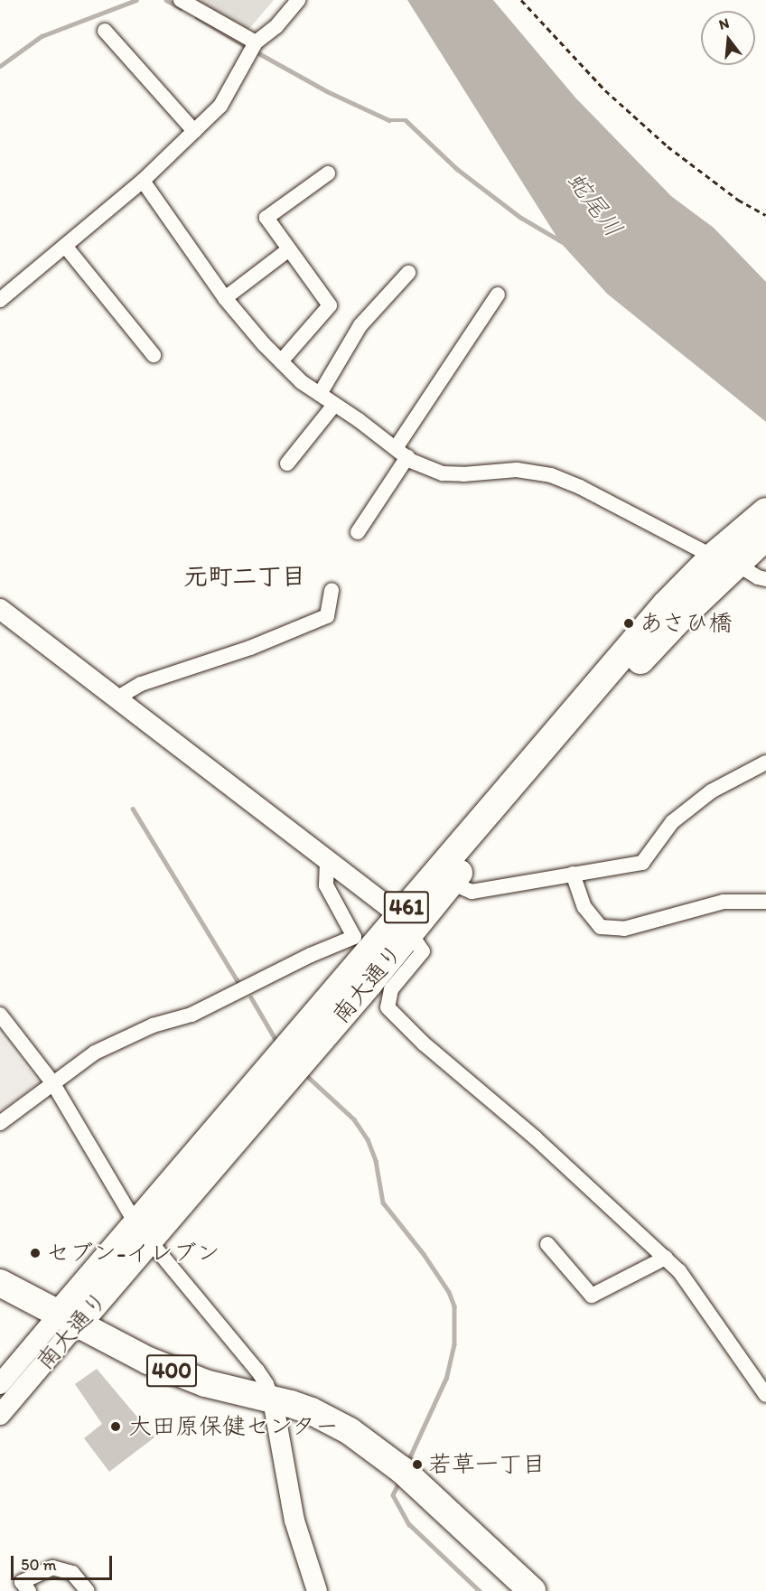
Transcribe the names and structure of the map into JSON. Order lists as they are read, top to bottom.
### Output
{
  "streets": {
    "highway": ["461", "南大通り", "400"]
  },
  "crossings": [
    ["南大通り", "400"]
  ],
  "districts": ["元町二丁目"],
  "water": ["蛇尾川"],
  "places": [
    "あさひ橋",
    "セブン-イレブン",
    "大田原保健センター",
    "若草一丁目"
  ],
  "scale_bar": "50 m",
  "north": "top"
}
